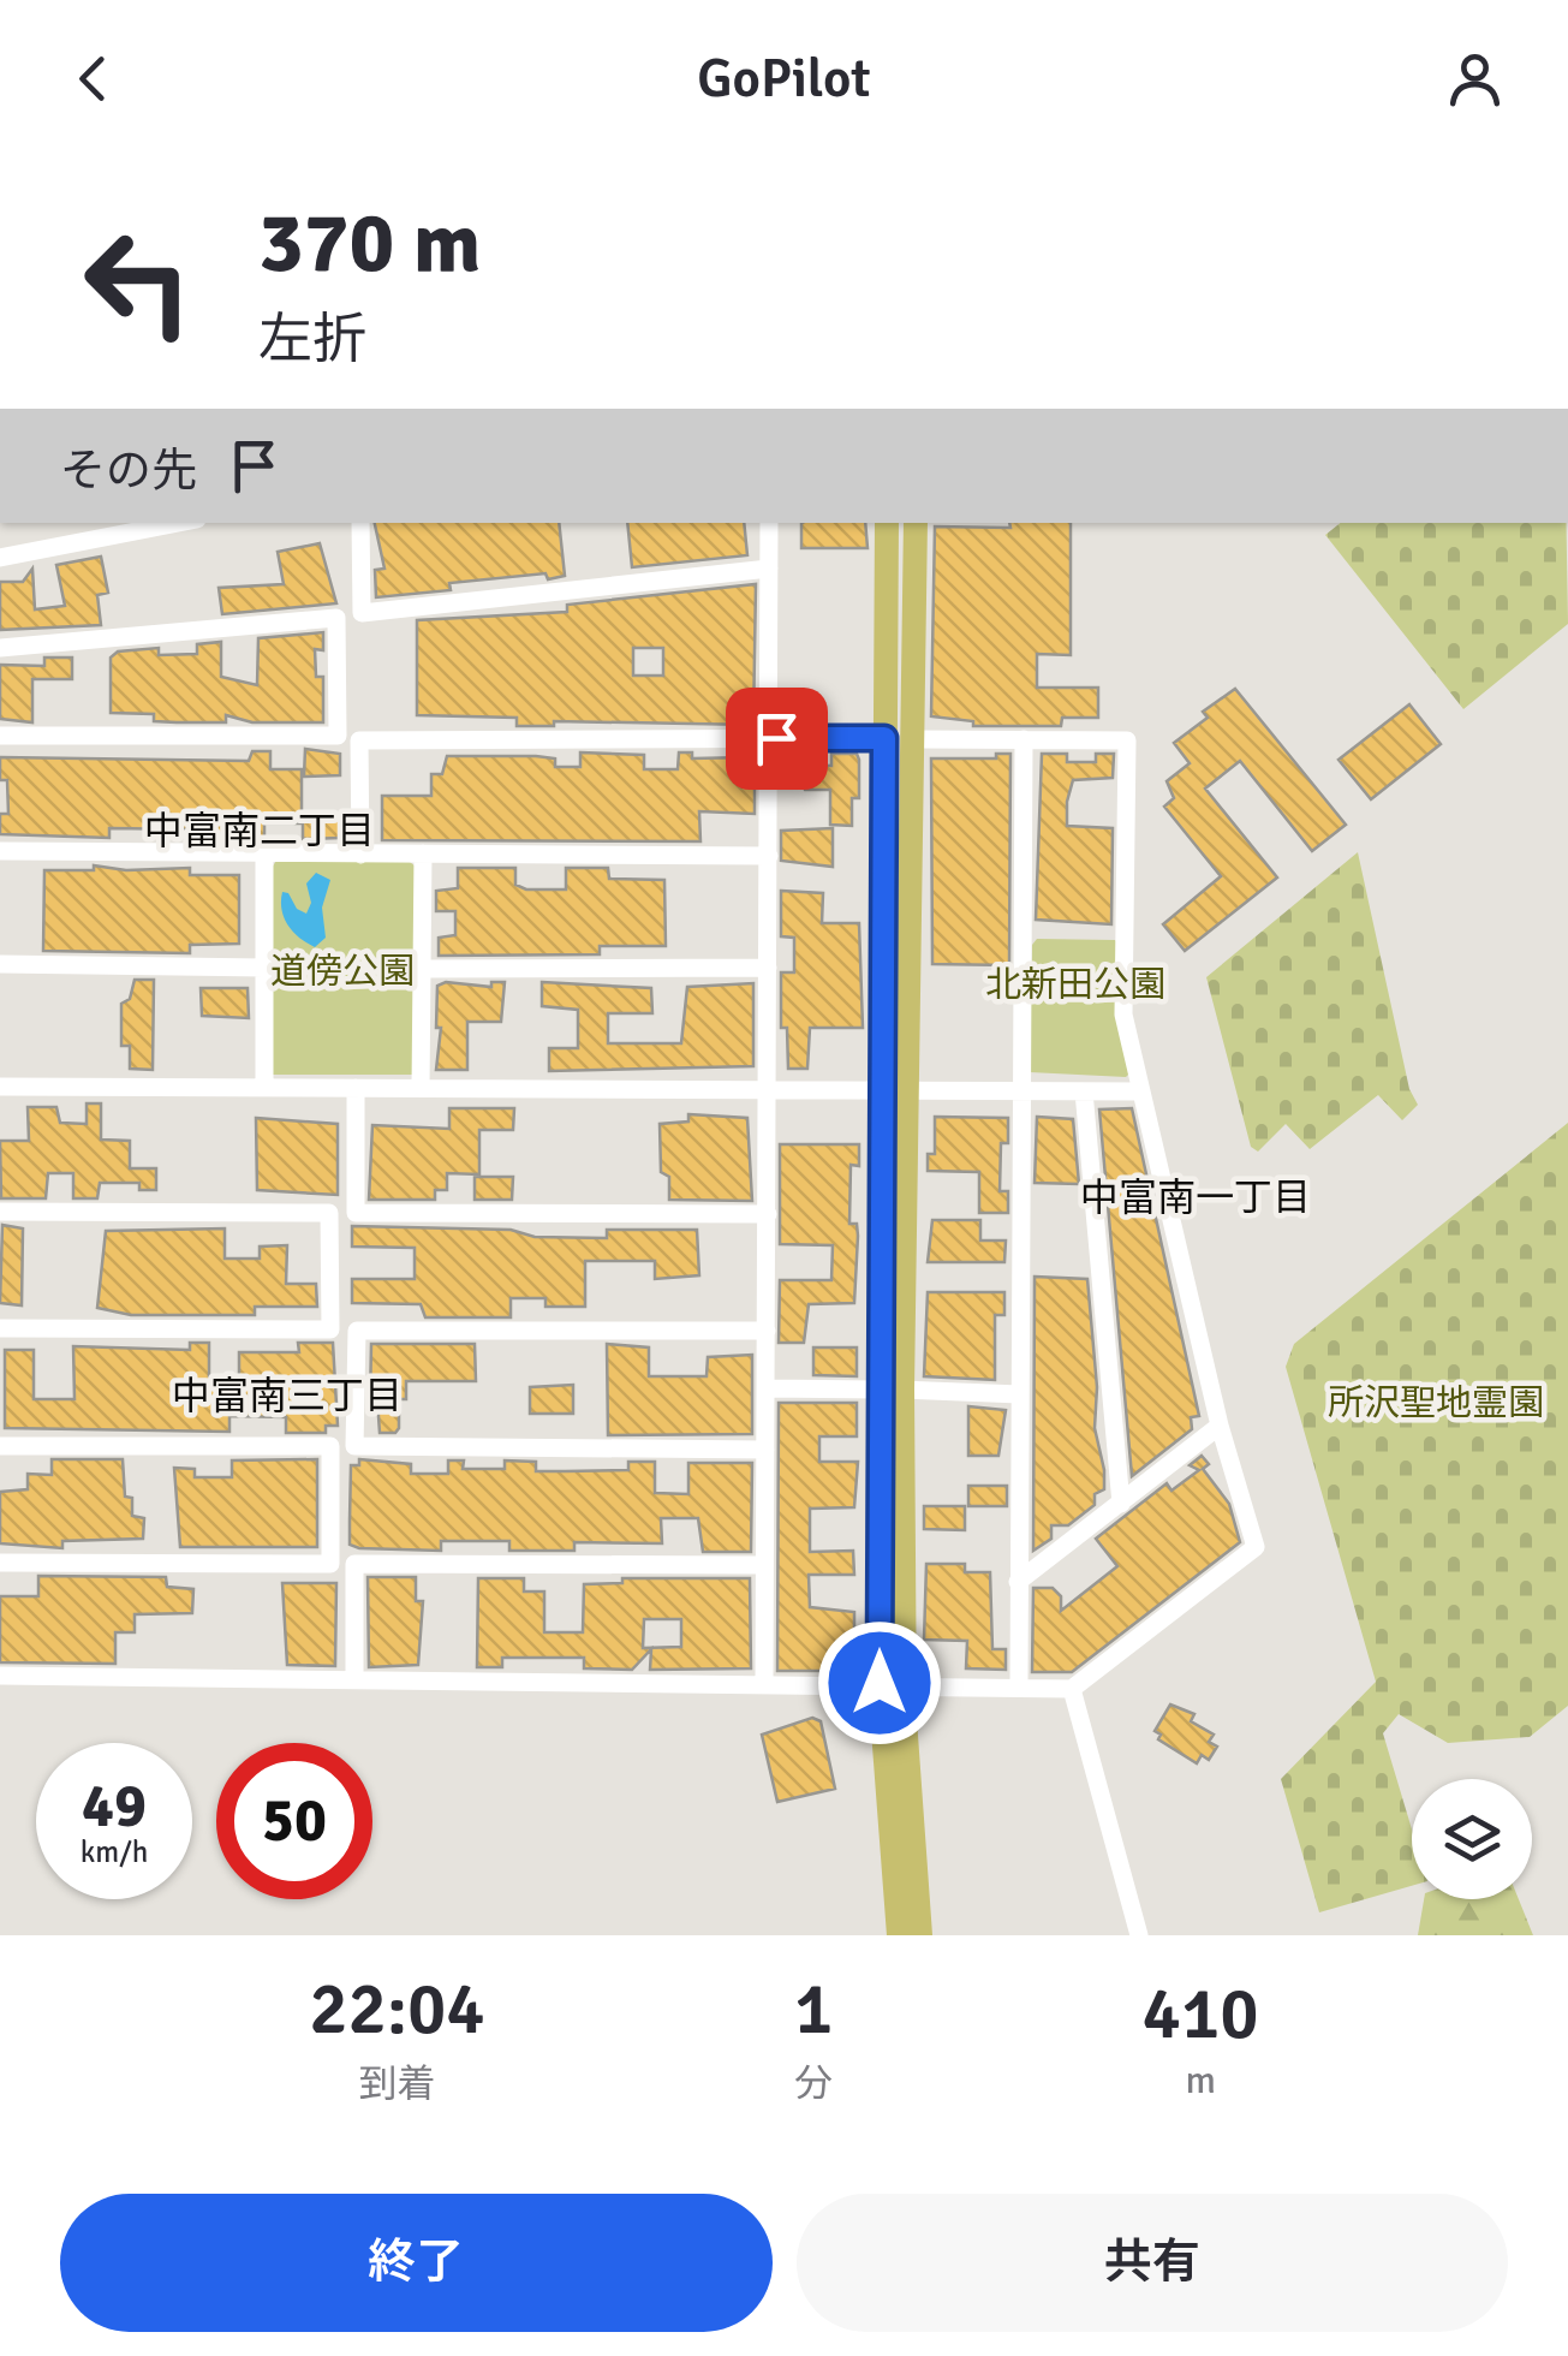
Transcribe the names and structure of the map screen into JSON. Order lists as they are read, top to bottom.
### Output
{
  "districts": ["中富南二丁目", "中富南一丁目", "中富南三丁目"],
  "parks": ["道傍公園", "北新田公園", "所沢聖地霊園"],
  "page": {
    "header": "GoPilot",
    "turn": ["370 m", "左折"],
    "then": "その先",
    "speed": "49 km/h",
    "limit": "50",
    "eta": [
      "22:04",
      "到着",
      "1",
      "分",
      "410",
      "m"
    ],
    "buttons": ["終了", "共有"]
  }
}
